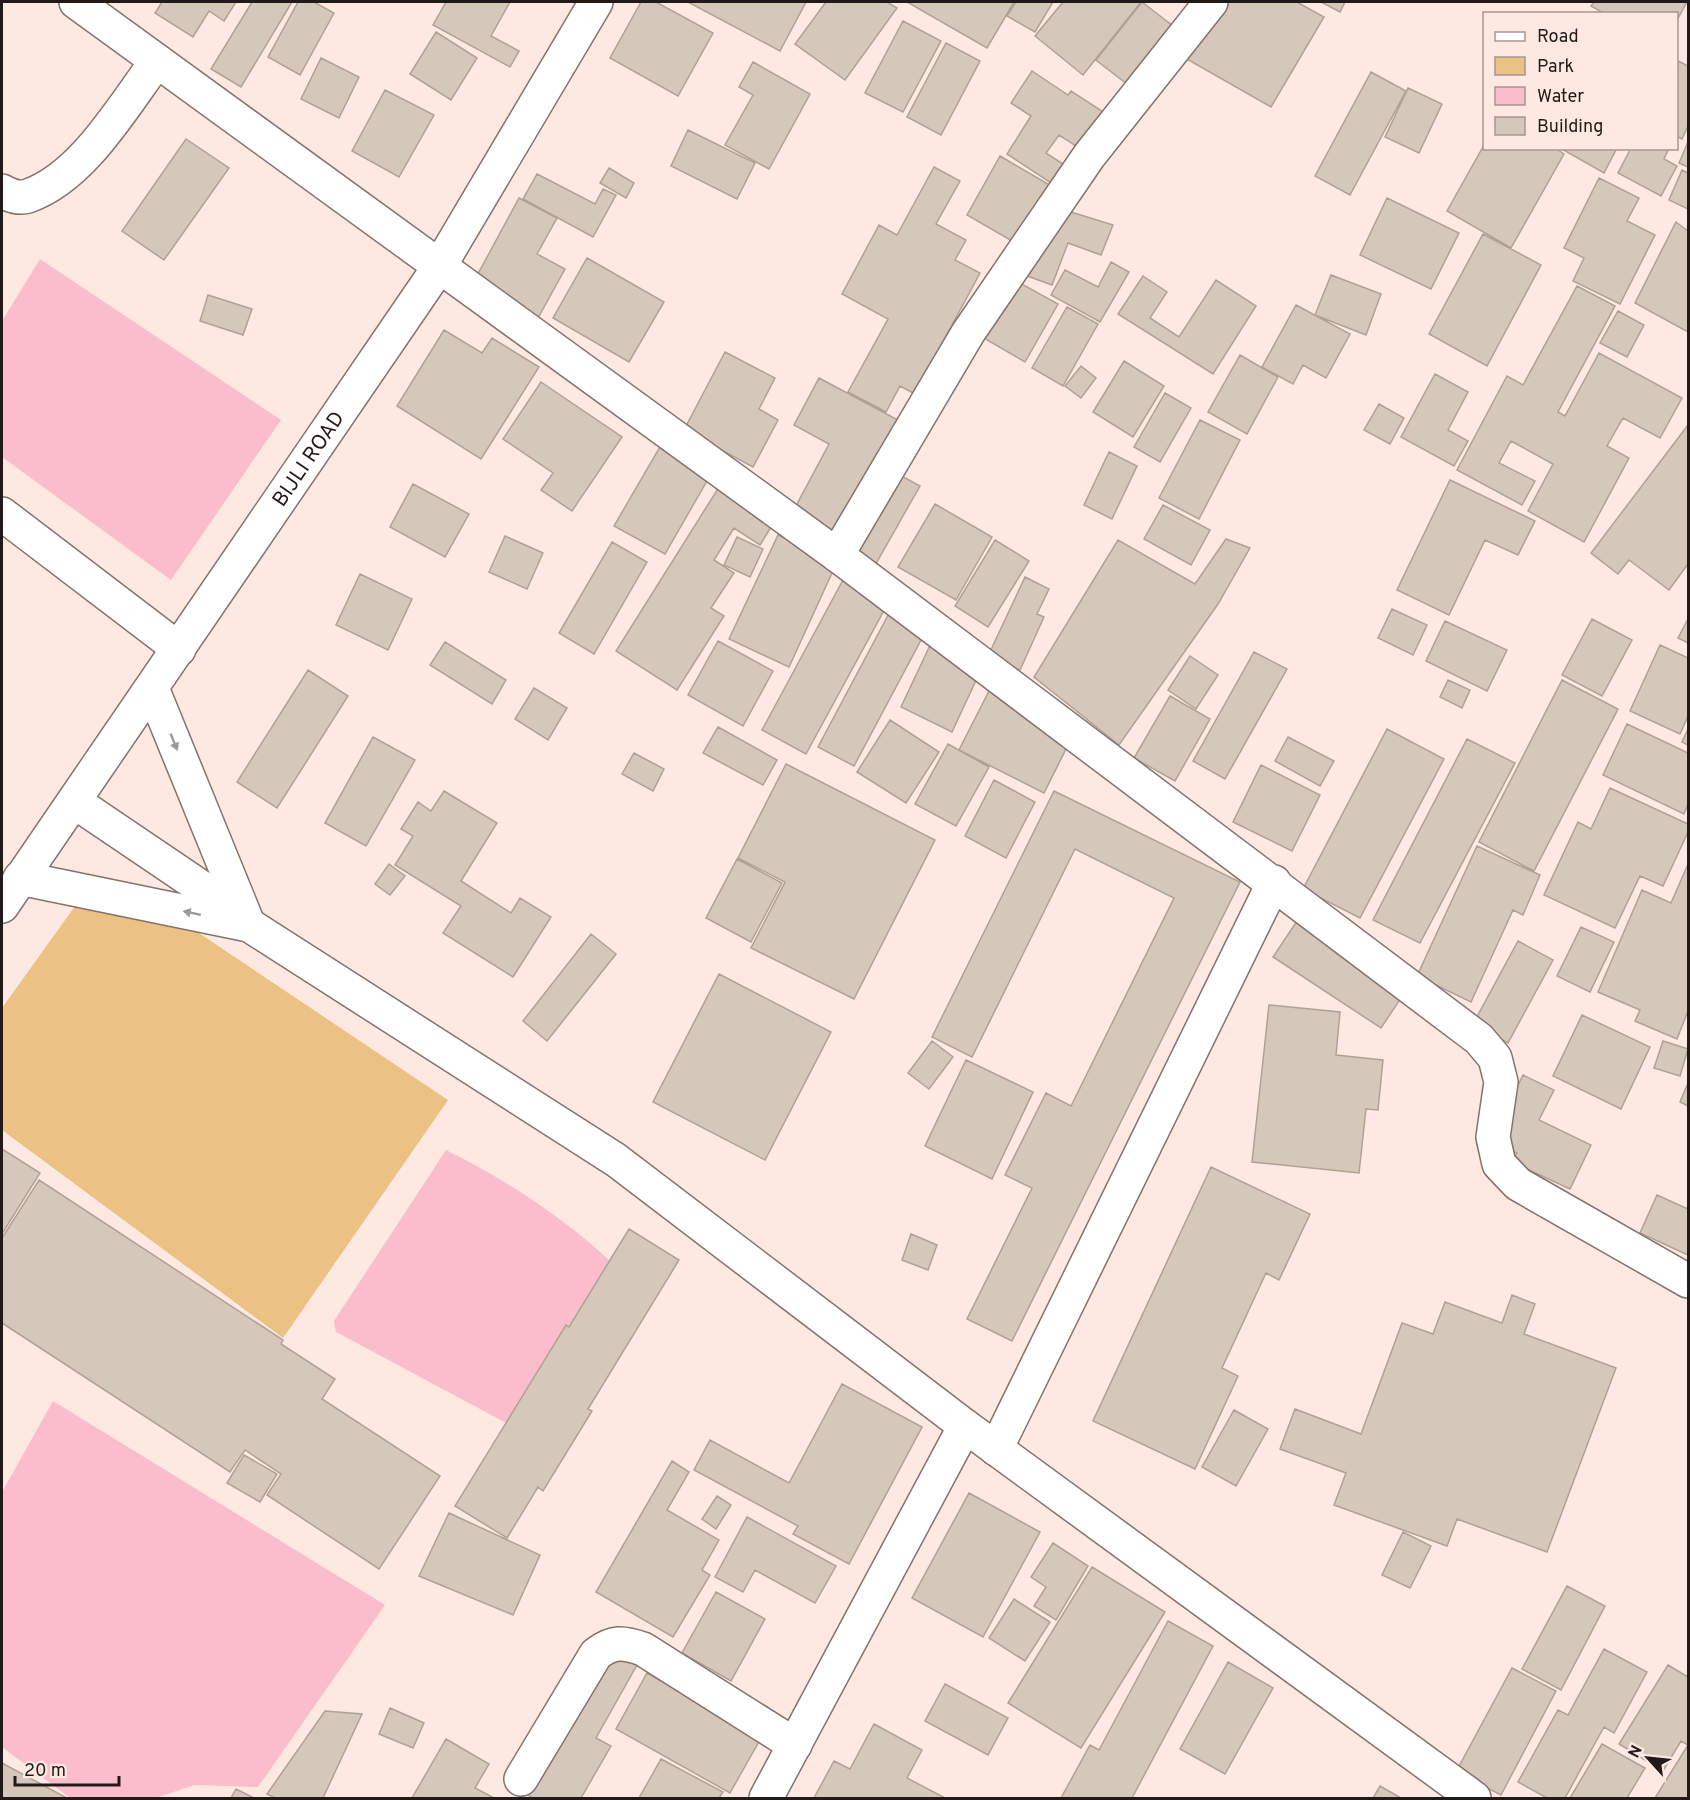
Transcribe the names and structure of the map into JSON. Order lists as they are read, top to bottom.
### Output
{
  "streets": {
    "street": ["BIJLI ROAD"]
  },
  "legend": [
    "Road",
    "Park",
    "Water",
    "Building"
  ],
  "scale_bar": "20 m",
  "north": "top left"
}
